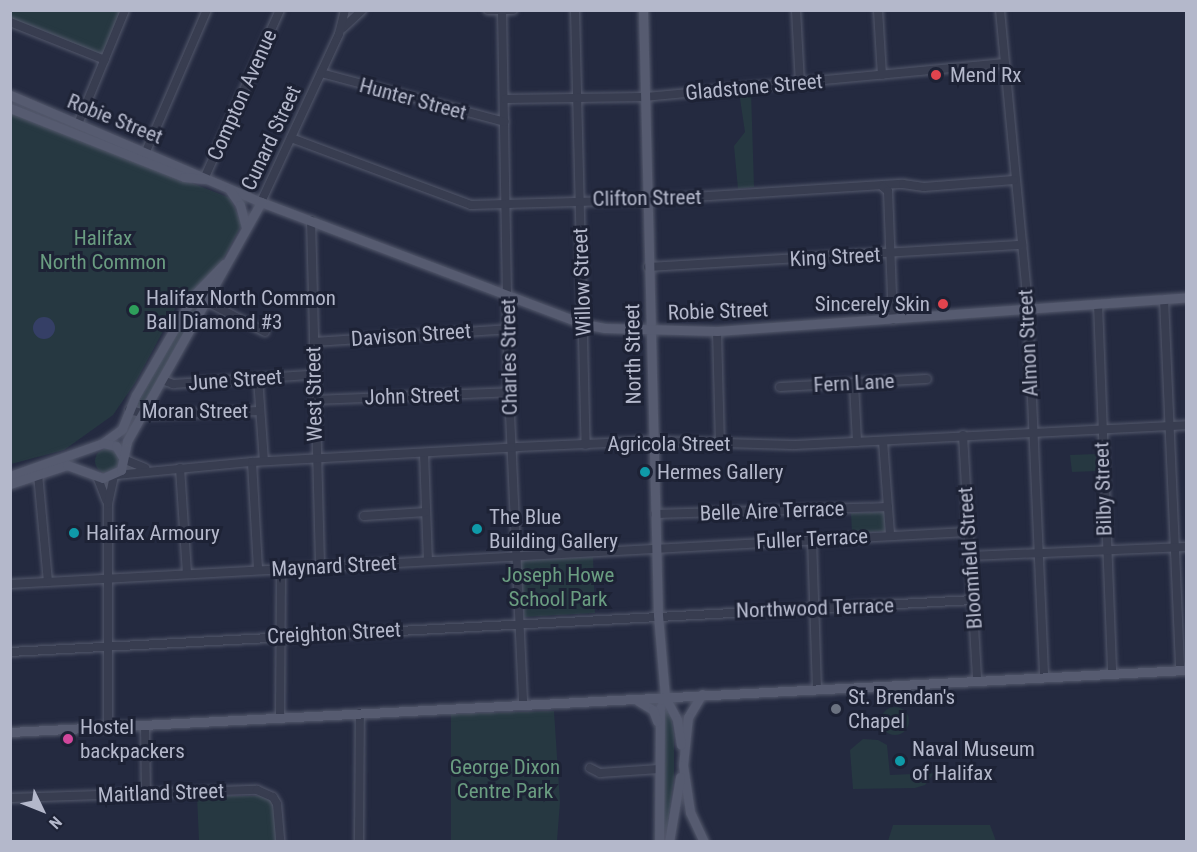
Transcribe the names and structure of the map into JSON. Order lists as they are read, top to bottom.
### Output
{
  "streets": {
    "main road": ["Robie Street", "Cunard Street", "North Street"],
    "street": [
      "Gladstone Street",
      "Compton Avenue",
      "Hunter Street",
      "Clifton Street",
      "King Street",
      "Willow Street",
      "Davison Street",
      "Almon Street",
      "Charles Street",
      "June Street",
      "Fern Lane",
      "West Street",
      "John Street",
      "Moran Street",
      "Agricola Street",
      "Bilby Street",
      "Belle Aire Terrace",
      "Fuller Terrace",
      "Bloomfield Street",
      "Maynard Street",
      "Northwood Terrace",
      "Creighton Street",
      "Maitland Street"
    ]
  },
  "crossings": [
    ["Gladstone Street", "Willow Street"],
    ["Gladstone Street", "Almon Street"],
    ["Gladstone Street", "North Street"],
    ["Gladstone Street", "Charles Street"],
    ["Compton Avenue", "Robie Street"],
    ["Hunter Street", "Cunard Street"],
    ["Hunter Street", "Charles Street"],
    ["Robie Street", "Cunard Street"],
    ["Robie Street", "Willow Street"],
    ["Robie Street", "Almon Street"],
    ["Robie Street", "North Street"],
    ["Robie Street", "Charles Street"],
    ["Robie Street", "West Street"],
    ["Robie Street", "Bilby Street"],
    ["Cunard Street", "Clifton Street"],
    ["Cunard Street", "June Street"],
    ["Cunard Street", "Moran Street"],
    ["Cunard Street", "Agricola Street"],
    ["Clifton Street", "Willow Street"],
    ["Clifton Street", "Almon Street"],
    ["Clifton Street", "North Street"],
    ["Clifton Street", "Charles Street"],
    ["King Street", "Almon Street"],
    ["King Street", "North Street"],
    ["Willow Street", "Agricola Street"],
    ["Davison Street", "Charles Street"],
    ["Davison Street", "West Street"],
    ["Almon Street", "Agricola Street"],
    ["North Street", "Agricola Street"],
    ["North Street", "Belle Aire Terrace"],
    ["North Street", "Fuller Terrace"],
    ["North Street", "Maynard Street"],
    ["North Street", "Northwood Terrace"],
    ["North Street", "Creighton Street"],
    ["Charles Street", "John Street"],
    ["Charles Street", "Agricola Street"],
    ["Charles Street", "Maynard Street"],
    ["Charles Street", "Creighton Street"],
    ["West Street", "John Street"],
    ["West Street", "Agricola Street"],
    ["West Street", "Maynard Street"],
    ["Agricola Street", "Bilby Street"],
    ["Agricola Street", "Bloomfield Street"],
    ["Fuller Terrace", "Bloomfield Street"],
    ["Fuller Terrace", "Maynard Street"],
    ["Bloomfield Street", "Northwood Terrace"],
    ["Northwood Terrace", "Creighton Street"]
  ],
  "parks": ["Halifax North Common", "Joseph Howe School Park", "George Dixon Centre Park"],
  "places": [
    "Mend Rx",
    "Sincerely Skin",
    "Halifax North Common Ball Diamond #3",
    "Hermes Gallery",
    "The Blue Building Gallery",
    "Halifax Armoury",
    "St. Brendan's Chapel",
    "Hostel backpackers",
    "Naval Museum of Halifax"
  ],
  "north": "bottom right"
}
